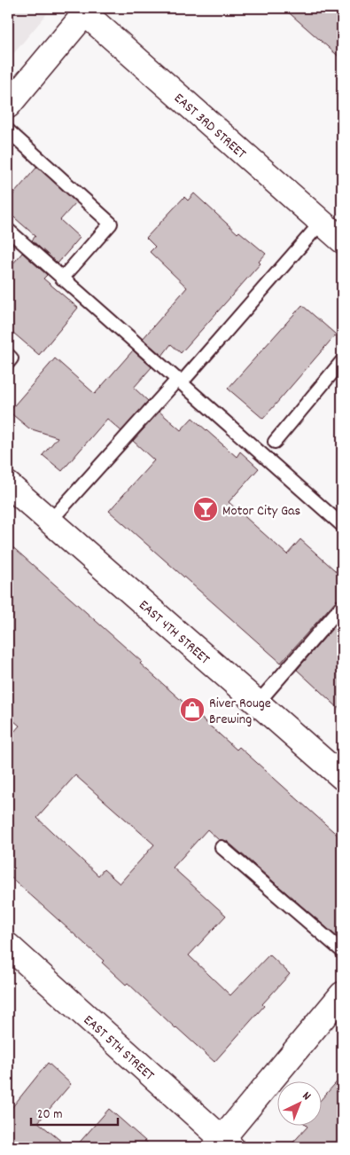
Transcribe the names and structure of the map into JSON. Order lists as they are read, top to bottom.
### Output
{
  "streets": {
    "street": ["EAST 3RD STREET", "EAST 4TH STREET", "EAST 5TH STREET"]
  },
  "places": {
    "bar": ["Motor City Gas"],
    "shop": ["River Rouge Brewing"]
  },
  "scale_bar": "20 m",
  "north": "top right"
}
